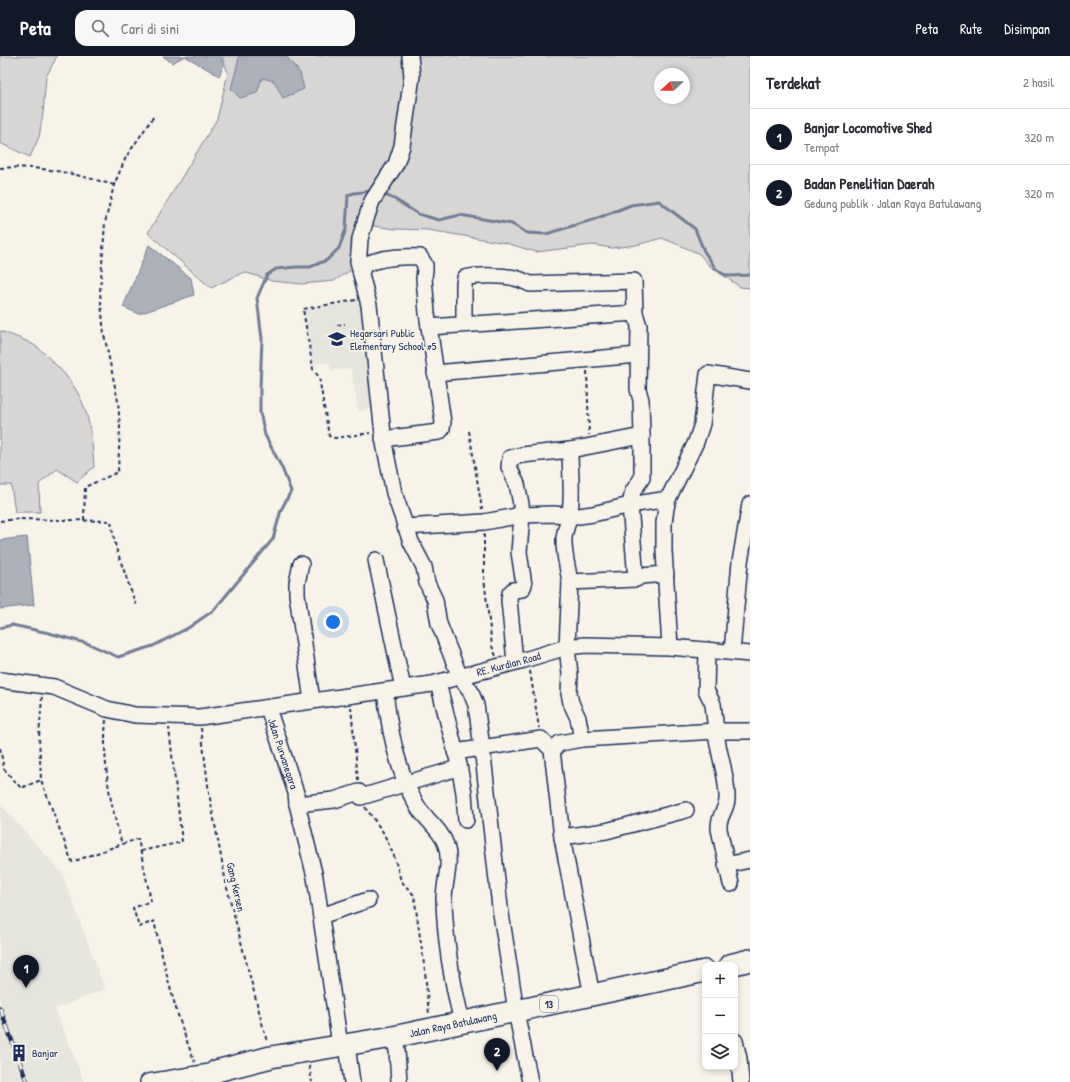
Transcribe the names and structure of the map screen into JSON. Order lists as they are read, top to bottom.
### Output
{
  "streets": {
    "highway": ["13", "Jalan Raya Batulawang"],
    "street": ["RE. Kurdian Road", "Jalan Purwanegara"],
    "path": ["Gang Kersen"]
  },
  "crossings": [
    ["RE. Kurdian Road", "Jalan Purwanegara"],
    ["Jalan Purwanegara", "Gang Kersen"],
    ["Jalan Purwanegara", "Jalan Raya Batulawang"],
    ["Gang Kersen", "Jalan Raya Batulawang"]
  ],
  "places": {
    "school or university": ["Hegarsari Public Elementary School #5"],
    "building": ["Banjar"]
  },
  "north": "left",
  "page": {
    "header": "Peta",
    "search": "Cari di sini",
    "nav": ["Peta", "Rute", "Disimpan"],
    "heading": ["Terdekat", "2 hasil"],
    "list": [
      {
        "mark": "1",
        "name": "Banjar Locomotive Shed",
        "note": "Tempat",
        "value": "320 m"
      },
      {
        "mark": "2",
        "name": "Badan Penelitian Daerah",
        "note": "Gedung publik · Jalan Raya Batulawang",
        "value": "320 m"
      }
    ],
    "pins": ["1", "2"],
    "map_buttons": ["+", "−"]
  }
}
